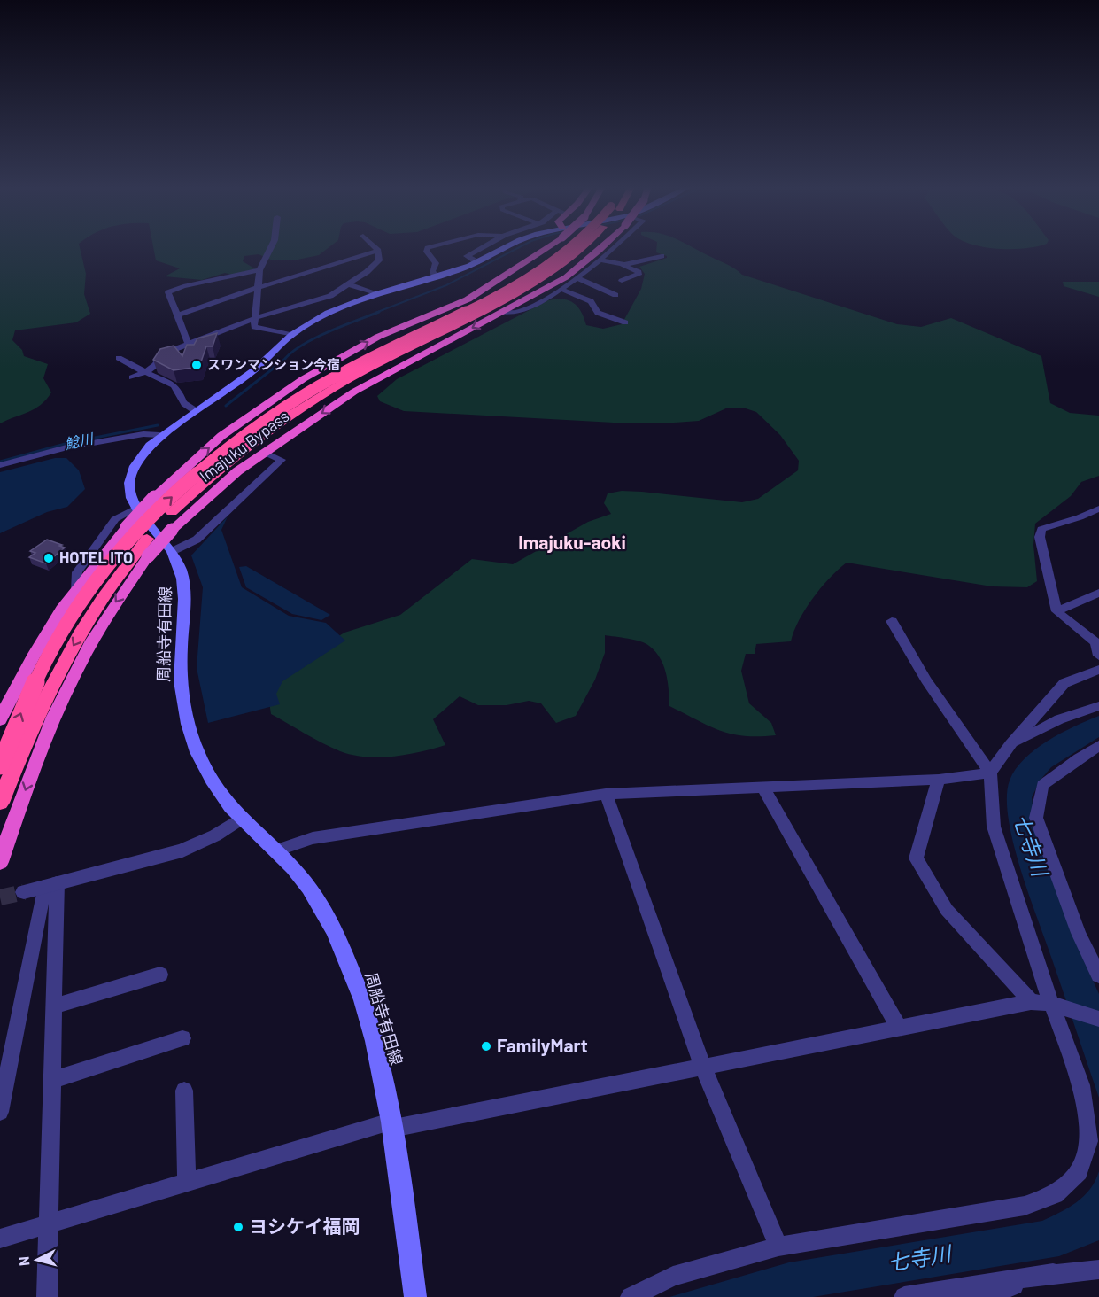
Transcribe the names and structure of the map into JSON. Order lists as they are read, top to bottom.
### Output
{
  "streets": {
    "highway": ["Imajuku Bypass"],
    "main road": ["周船寺有田線"]
  },
  "districts": ["Imajuku-aoki"],
  "water": ["鯰川", "七寺川"],
  "places": [
    "スワンマンション今宿",
    "HOTEL ITO",
    "FamilyMart",
    "ヨシケイ福岡"
  ],
  "north": "left"
}
